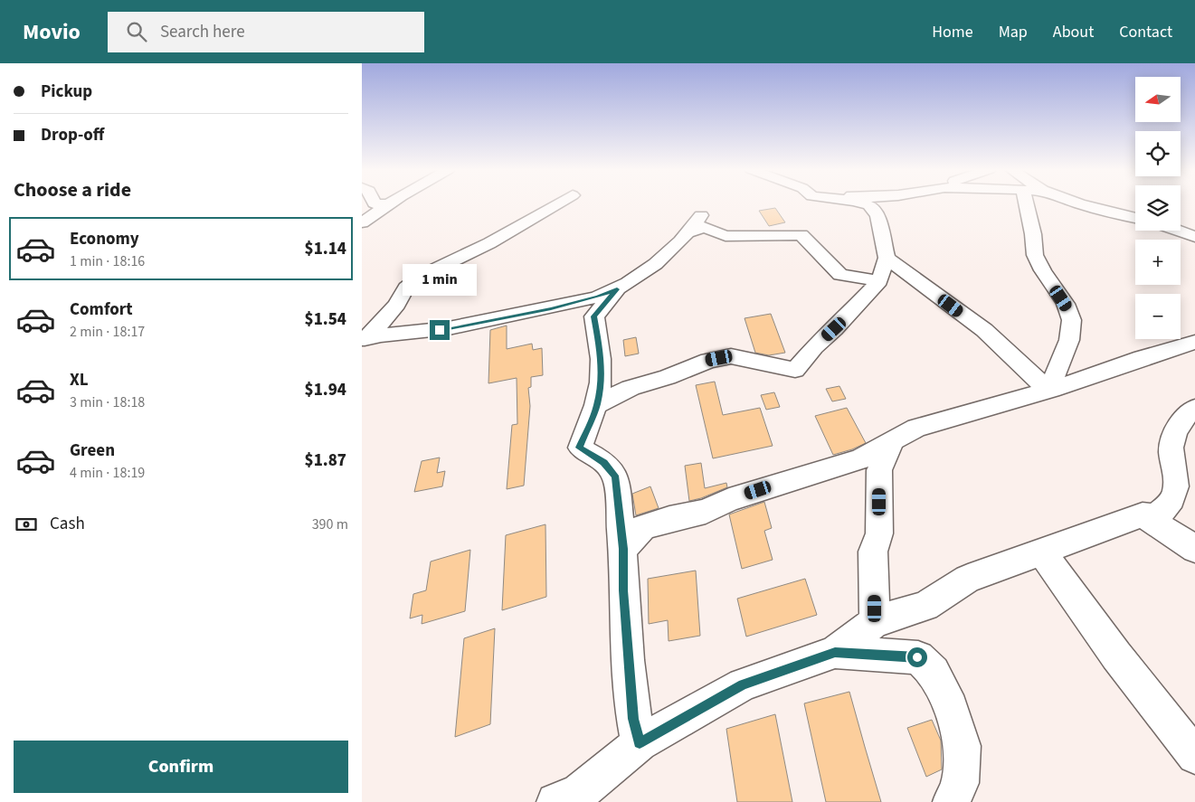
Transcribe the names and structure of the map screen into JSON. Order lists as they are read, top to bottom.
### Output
{
  "north": "left",
  "page": {
    "header": "Movio",
    "search": "Search here",
    "nav": [
      "Home",
      "Map",
      "About",
      "Contact"
    ],
    "banner": ["Pickup", "Drop-off"],
    "map_buttons": ["+", "−"],
    "heading": "Choose a ride",
    "list": [
      {
        "name": "Economy",
        "note": "1 min · 18:16",
        "value": "$1.14"
      },
      {
        "name": "Comfort",
        "note": "2 min · 18:17",
        "value": "$1.54"
      },
      {
        "name": "XL",
        "note": "3 min · 18:18",
        "value": "$1.94"
      },
      {
        "name": "Green",
        "note": "4 min · 18:19",
        "value": "$1.87"
      }
    ],
    "bubble": "1 min",
    "pay": ["Cash", "390 m"],
    "buttons": "Confirm"
  }
}
